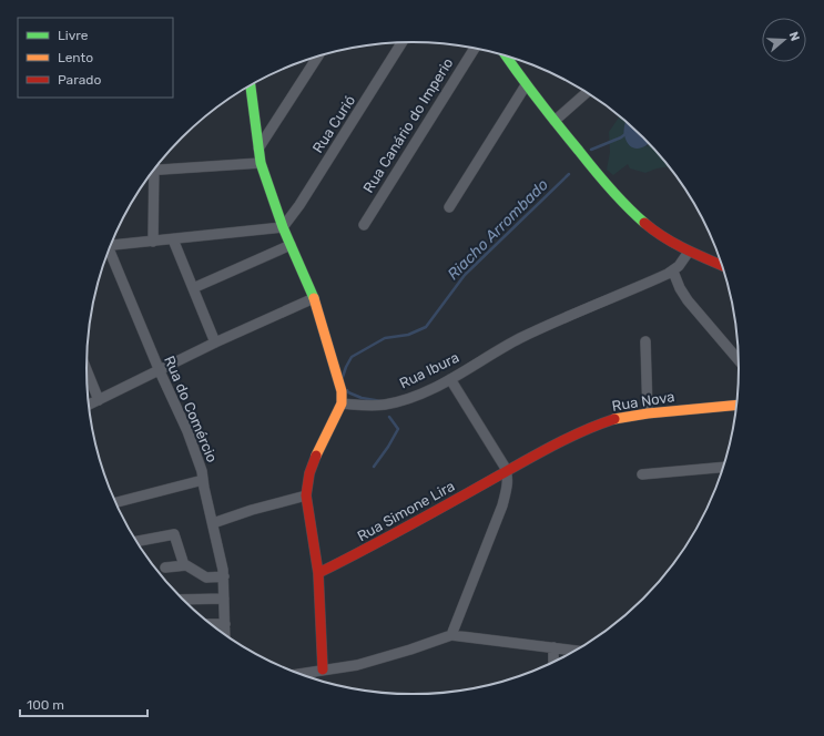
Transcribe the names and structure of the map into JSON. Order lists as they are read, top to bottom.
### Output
{
  "streets": {
    "street": [
      "Rua Curió",
      "Rua Canário do Imperio",
      "Rua Ibura",
      "Rua Nova",
      "Rua do Comércio",
      "Rua Simone Lira"
    ]
  },
  "crossings": [
    ["Rua Nova", "Rua Simone Lira"]
  ],
  "water": ["Riacho Arrombado"],
  "legend": ["Livre", "Lento", "Parado"],
  "scale_bar": "100 m",
  "north": "right"
}
